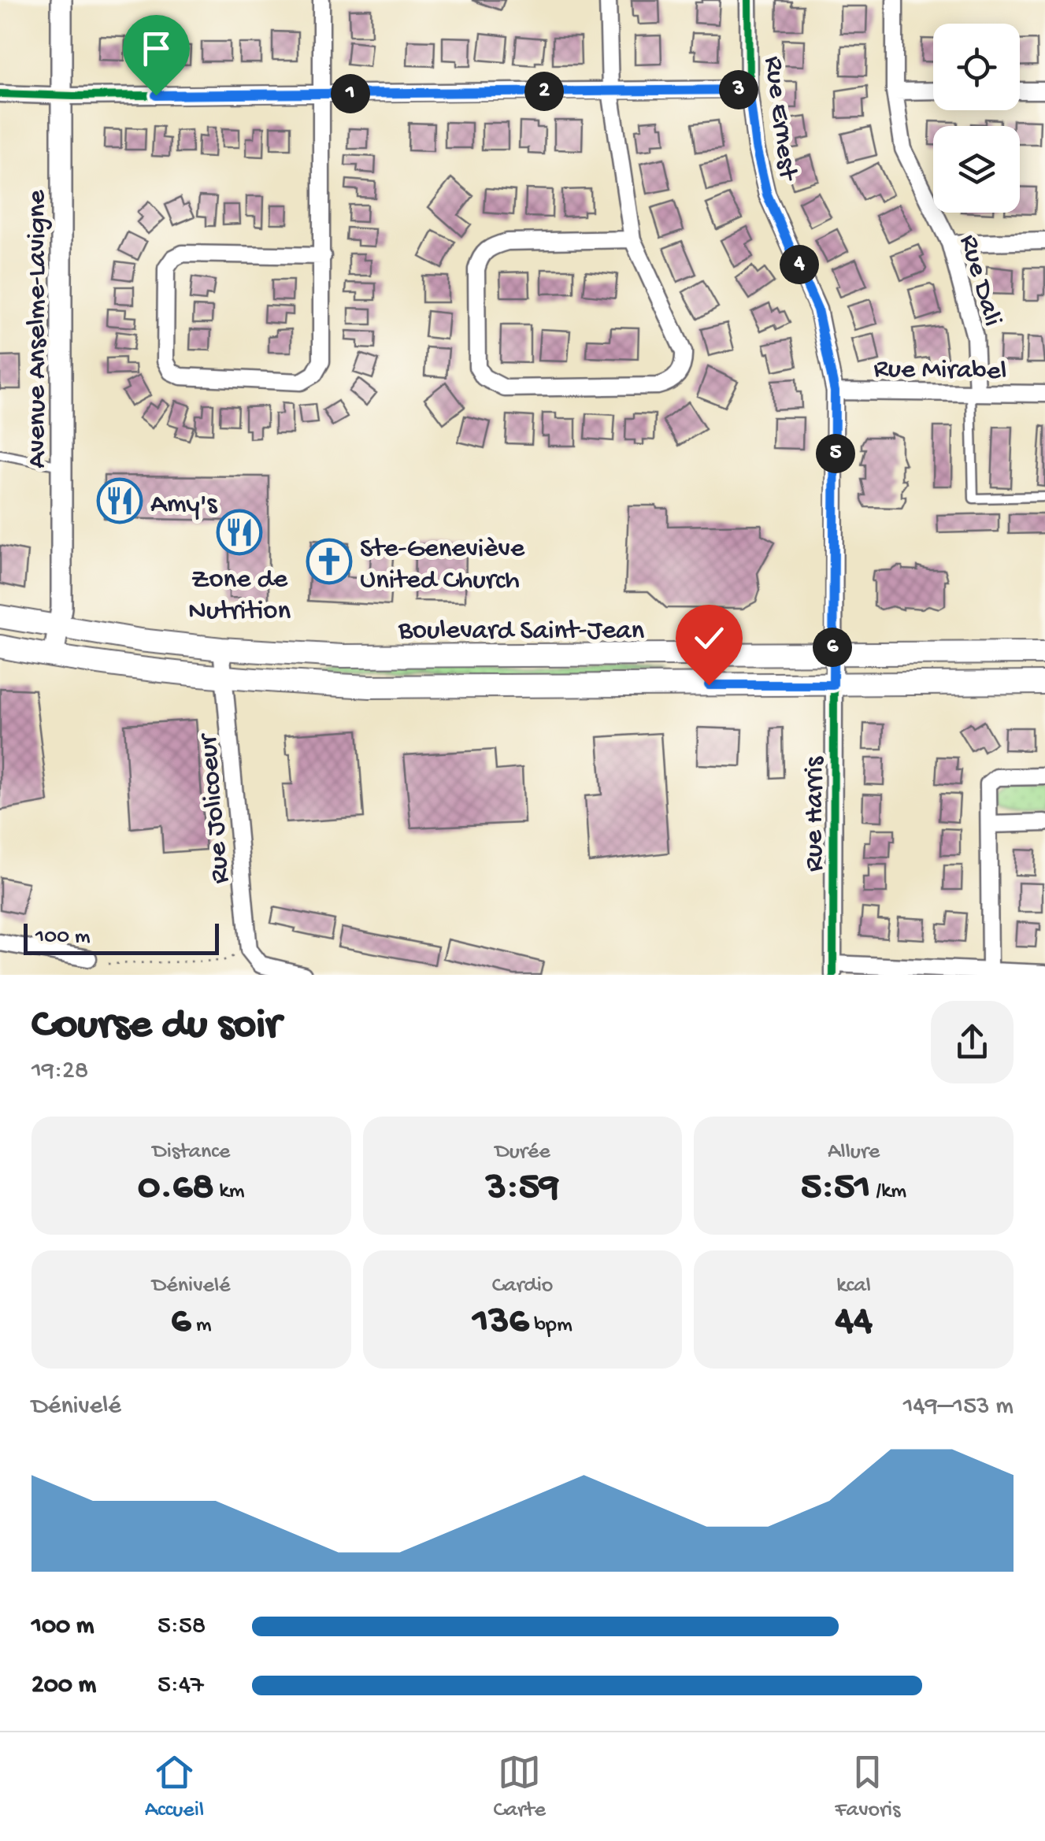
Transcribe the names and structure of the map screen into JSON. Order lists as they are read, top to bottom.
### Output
{
  "streets": {
    "main road": ["Boulevard Saint-Jean"],
    "street": [
      "Rue Ernest",
      "Rue Dali",
      "Avenue Anselme-Lavigne",
      "Rue Mirabel",
      "Rue Jolicoeur",
      "Rue Harris"
    ]
  },
  "crossings": [
    ["Rue Ernest", "Rue Mirabel"],
    ["Rue Ernest", "Boulevard Saint-Jean"],
    ["Rue Ernest", "Rue Harris"],
    ["Rue Dali", "Rue Mirabel"],
    ["Avenue Anselme-Lavigne", "Boulevard Saint-Jean"],
    ["Boulevard Saint-Jean", "Rue Jolicoeur"],
    ["Boulevard Saint-Jean", "Rue Harris"]
  ],
  "places": {
    "restaurant": ["Amy's", "Zone de Nutrition"],
    "church": ["Ste-Geneviève United Church"]
  },
  "scale_bar": "100 m",
  "page": {
    "pins": [
      "3",
      "2",
      "1",
      "4",
      "5",
      "6"
    ],
    "scale": "100 m",
    "heading": ["Course du soir", "19:28"],
    "stats": [
      ["Distance", "0.68 km"],
      ["Durée", "3:59"],
      ["Allure", "5:51 /km"],
      ["Dénivelé", "6 m"],
      ["Cardio", "136 bpm"],
      ["kcal", "44"]
    ],
    "chart": ["Dénivelé", "149–153 m"],
    "list": [
      {
        "name": "100 m",
        "note": "5:58"
      },
      {
        "name": "200 m",
        "note": "5:47"
      }
    ],
    "tabs": ["Accueil", "Carte", "Favoris"]
  }
}
